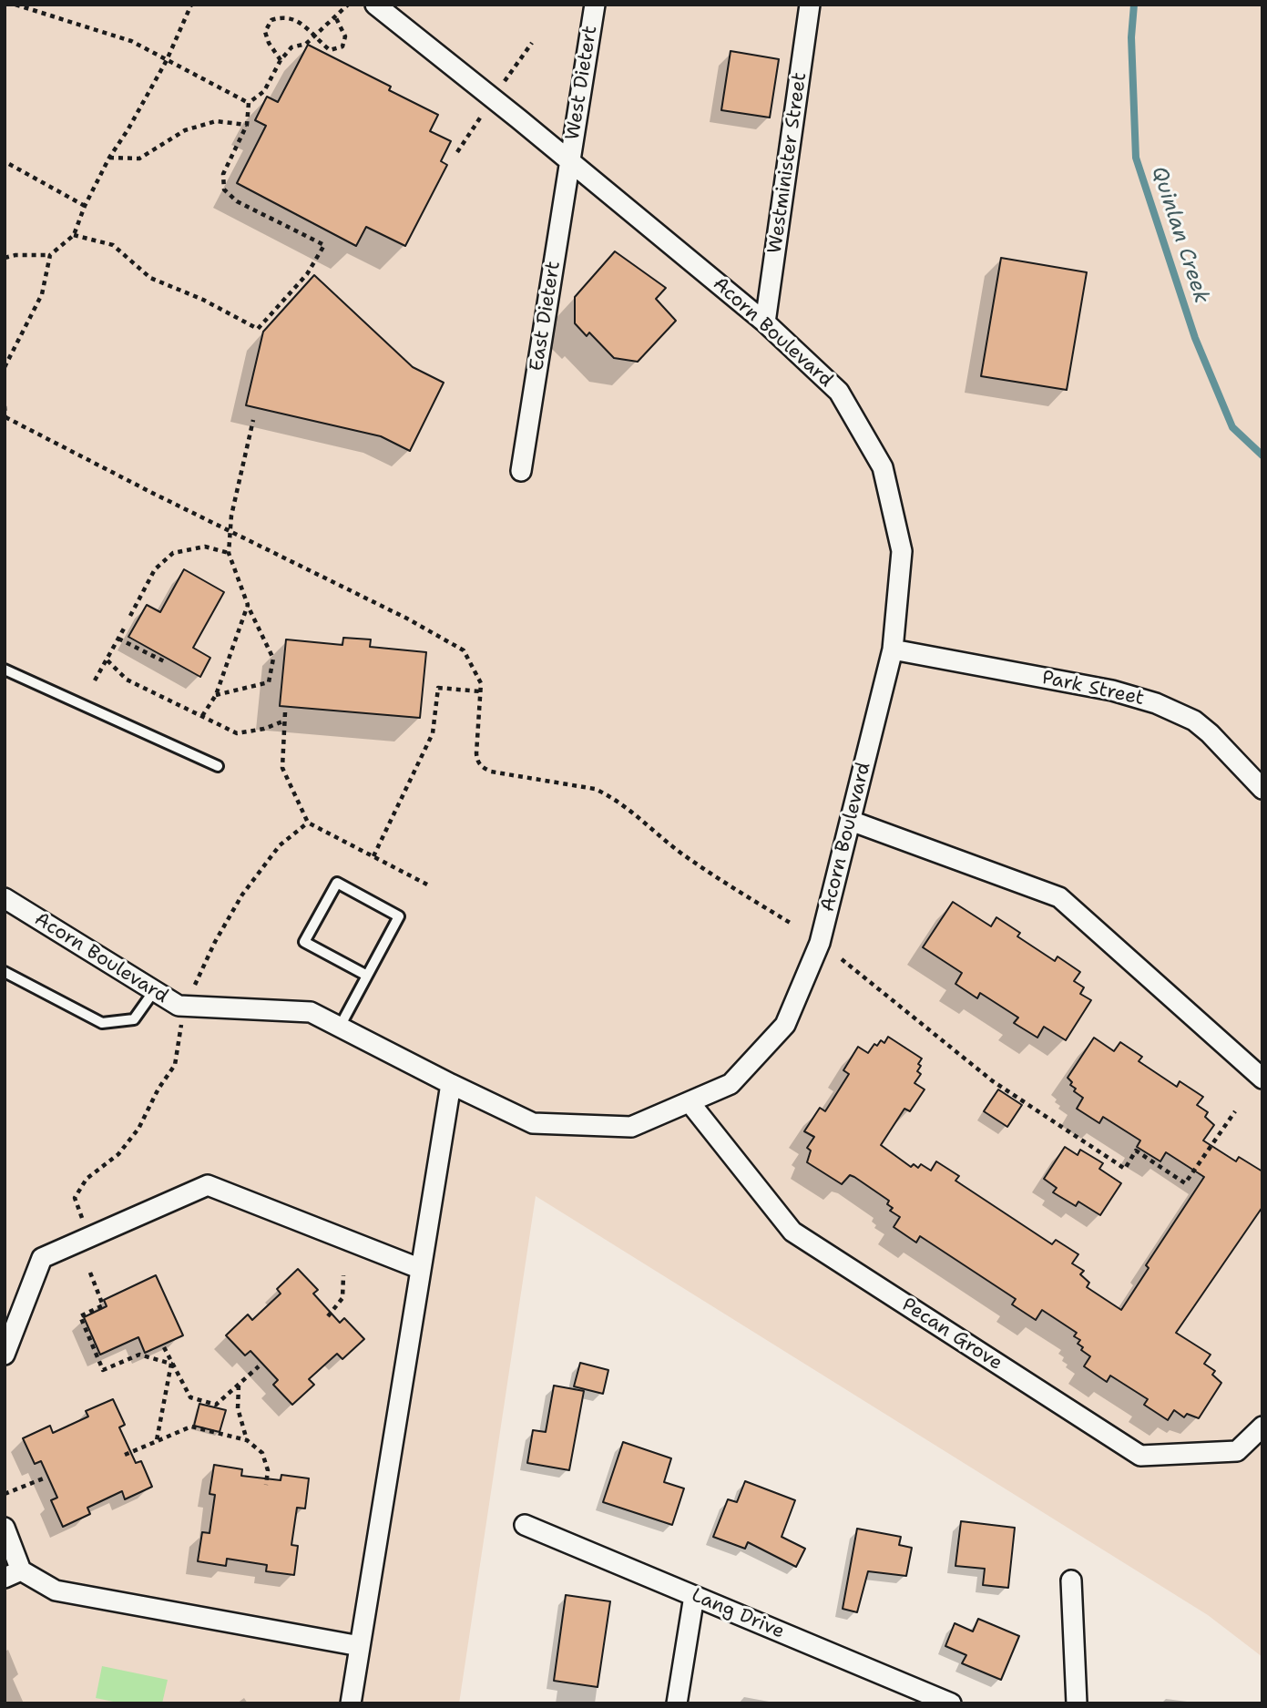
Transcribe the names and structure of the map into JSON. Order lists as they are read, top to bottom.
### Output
{
  "streets": {
    "street": [
      "West Dietert",
      "Westminister Street",
      "East Dietert",
      "Acorn Boulevard",
      "Park Street",
      "Pecan Grove",
      "Lang Drive"
    ]
  },
  "crossings": [
    ["West Dietert", "East Dietert"],
    ["West Dietert", "Acorn Boulevard"],
    ["Westminister Street", "Acorn Boulevard"],
    ["East Dietert", "Acorn Boulevard"],
    ["Acorn Boulevard", "Park Street"],
    ["Acorn Boulevard", "Pecan Grove"]
  ],
  "water": ["Quinlan Creek"]
}
